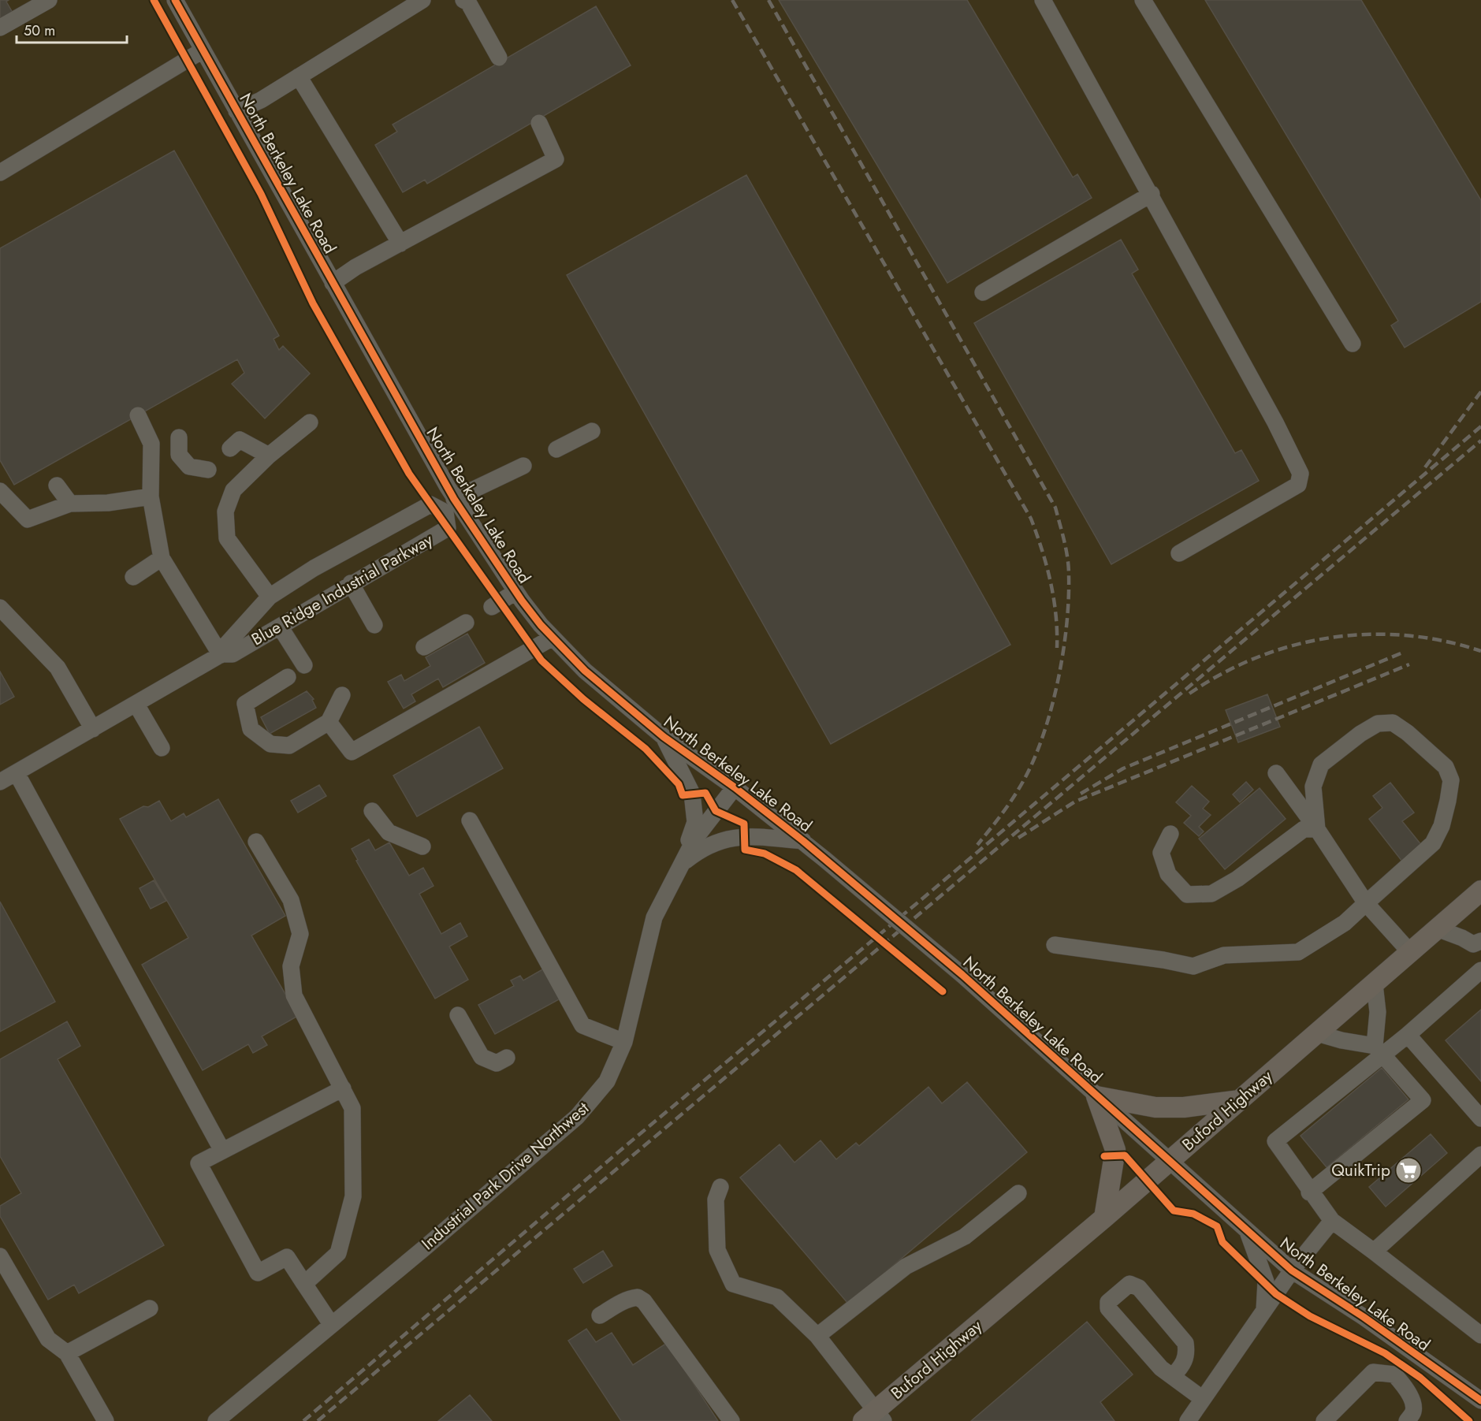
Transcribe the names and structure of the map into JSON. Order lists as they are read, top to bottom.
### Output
{
  "streets": {
    "main road": ["Buford Highway"],
    "street": ["North Berkeley Lake Road", "Blue Ridge Industrial Parkway", "Industrial Park Drive Northwest"]
  },
  "crossings": [
    ["North Berkeley Lake Road", "Blue Ridge Industrial Parkway"],
    ["North Berkeley Lake Road", "Buford Highway"],
    ["North Berkeley Lake Road", "Industrial Park Drive Northwest"]
  ],
  "places": {
    "supermarket": ["QuikTrip"]
  },
  "scale_bar": "50 m"
}
